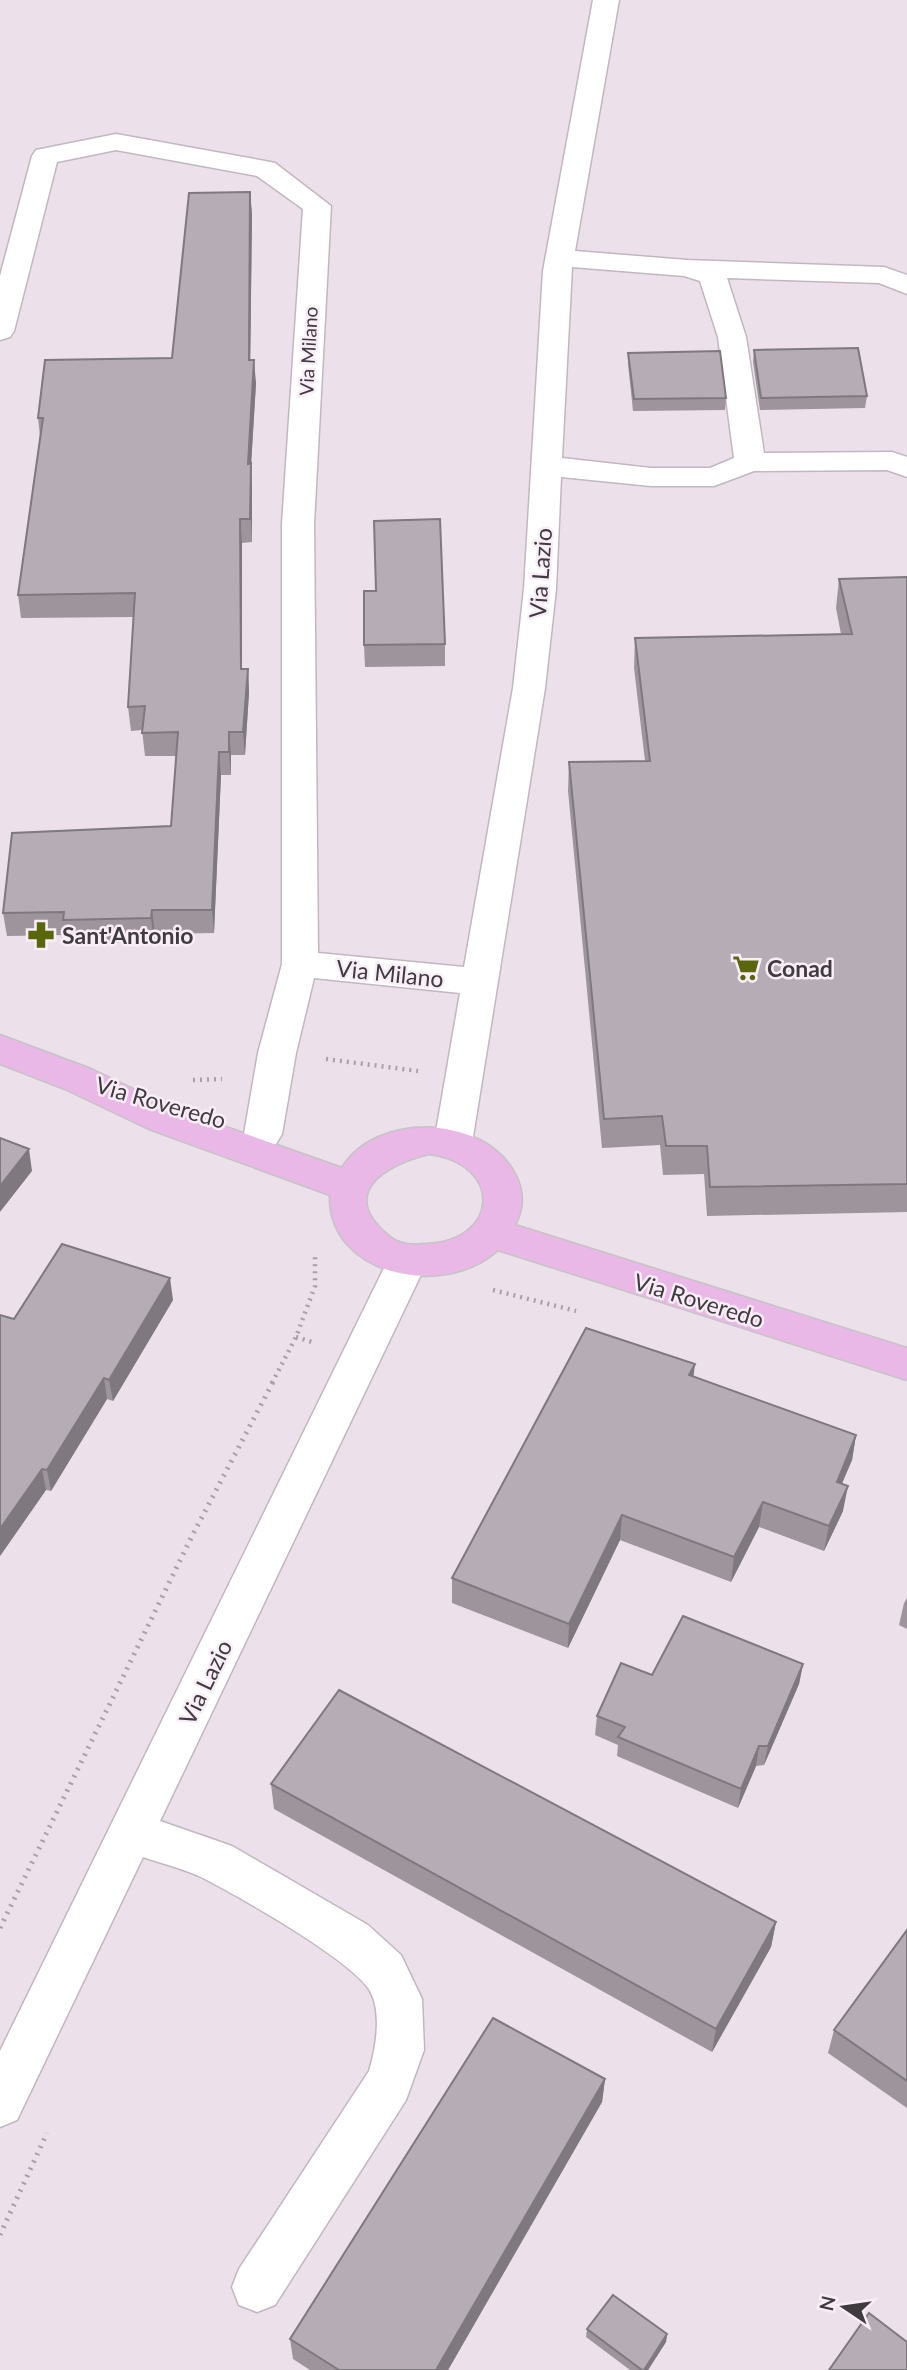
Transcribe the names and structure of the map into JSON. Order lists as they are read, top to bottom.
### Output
{
  "streets": {
    "main road": ["Via Roveredo"],
    "street": ["Via Milano", "Via Lazio"]
  },
  "crossings": [
    ["Via Milano", "Via Lazio"],
    ["Via Milano", "Via Roveredo"],
    ["Via Lazio", "Via Roveredo"]
  ],
  "places": {
    "pharmacy": ["Sant'Antonio"],
    "supermarket": ["Conad"]
  },
  "north": "left"
}
